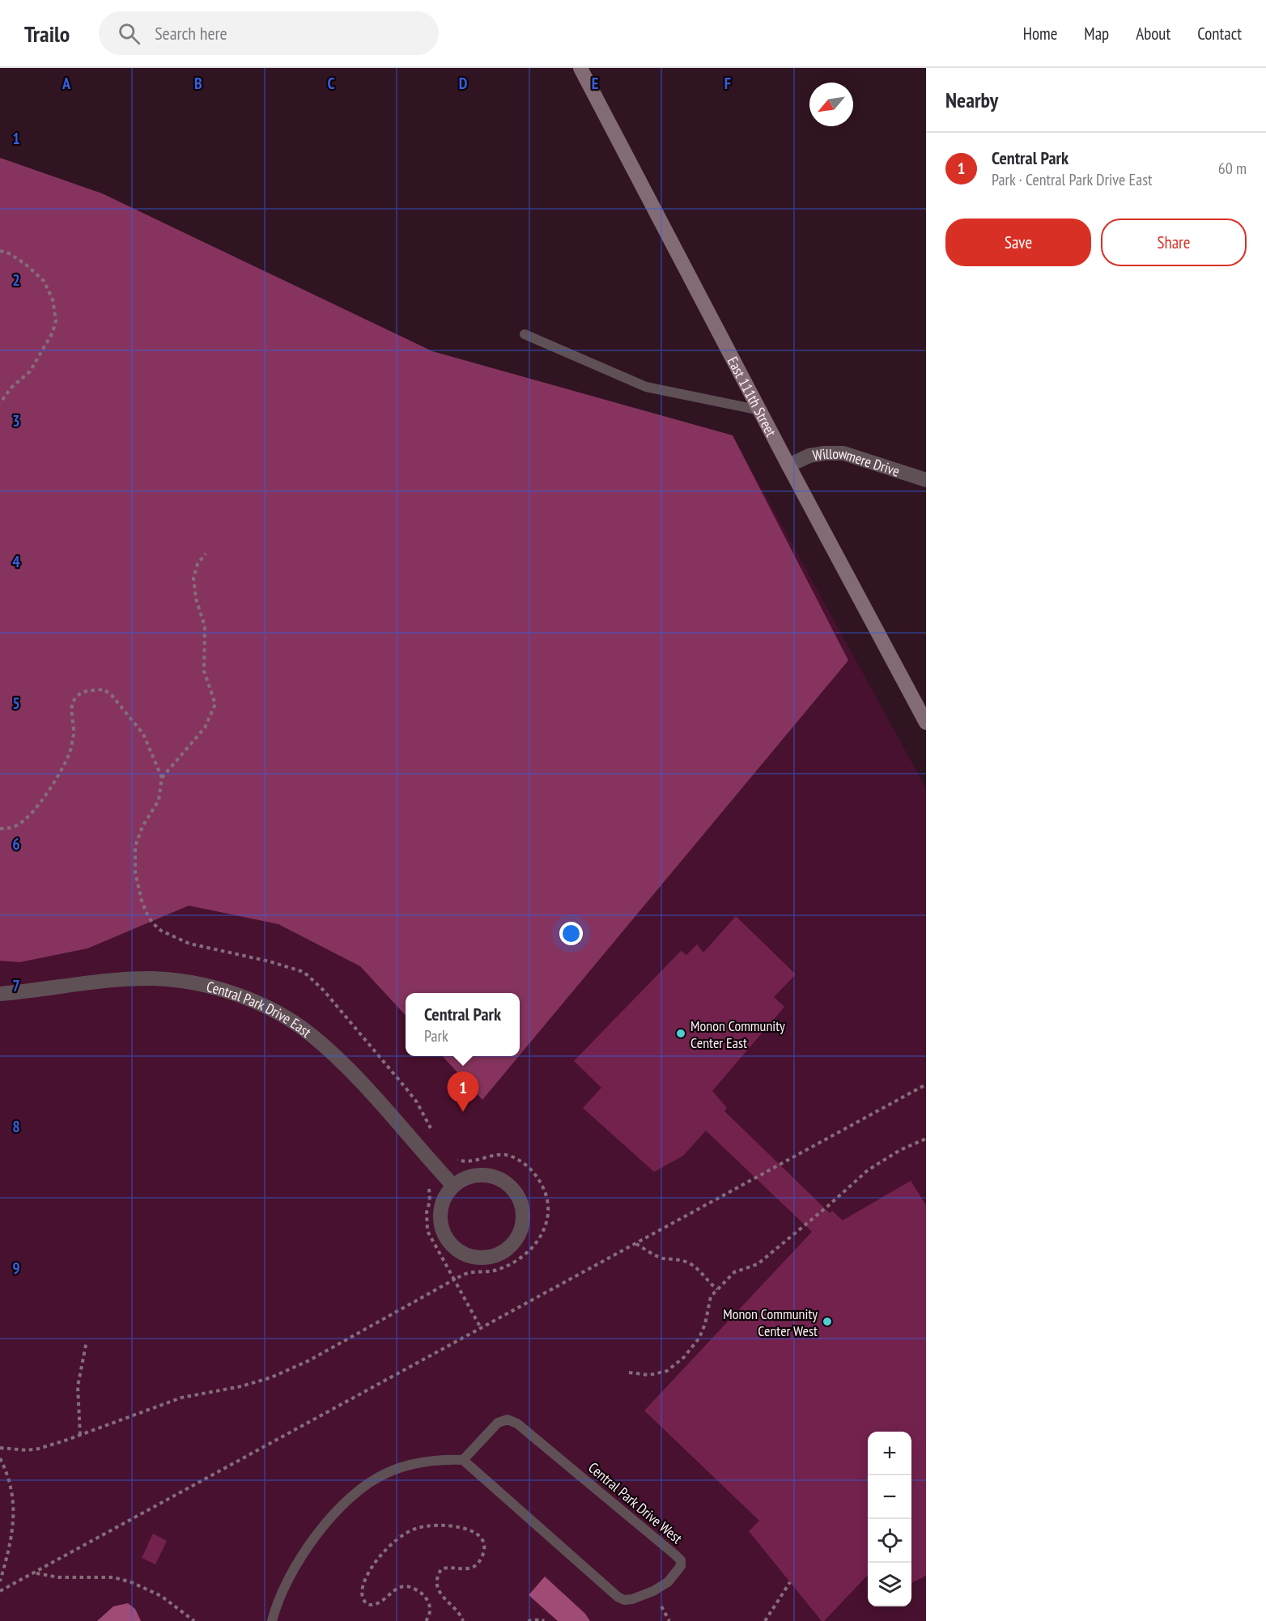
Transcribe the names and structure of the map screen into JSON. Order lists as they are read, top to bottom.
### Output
{
  "streets": {
    "main road": ["East 111th Street"],
    "street": ["Willowmere Drive", "Central Park Drive East"],
    "lane": ["Central Park Drive West"]
  },
  "crossings": [
    ["East 111th Street", "Willowmere Drive"]
  ],
  "places": ["Monon Community Center East", "Monon Community Center West"],
  "north": "bottom left",
  "page": {
    "header": "Trailo",
    "search": "Search here",
    "nav": [
      "Home",
      "Map",
      "About",
      "Contact"
    ],
    "heading": "Nearby",
    "list": [
      {
        "mark": "1",
        "name": "Central Park",
        "note": "Park · Central Park Drive East",
        "value": "60 m"
      }
    ],
    "buttons": ["Save", "Share"],
    "popup": ["Central Park", "Park"],
    "pins": "1",
    "map_buttons": ["+", "−"]
  },
  "grid": {
    "columns": [
      "A",
      "B",
      "C",
      "D",
      "E",
      "F"
    ],
    "rows": [
      "1",
      "2",
      "3",
      "4",
      "5",
      "6",
      "7",
      "8",
      "9"
    ]
  }
}
